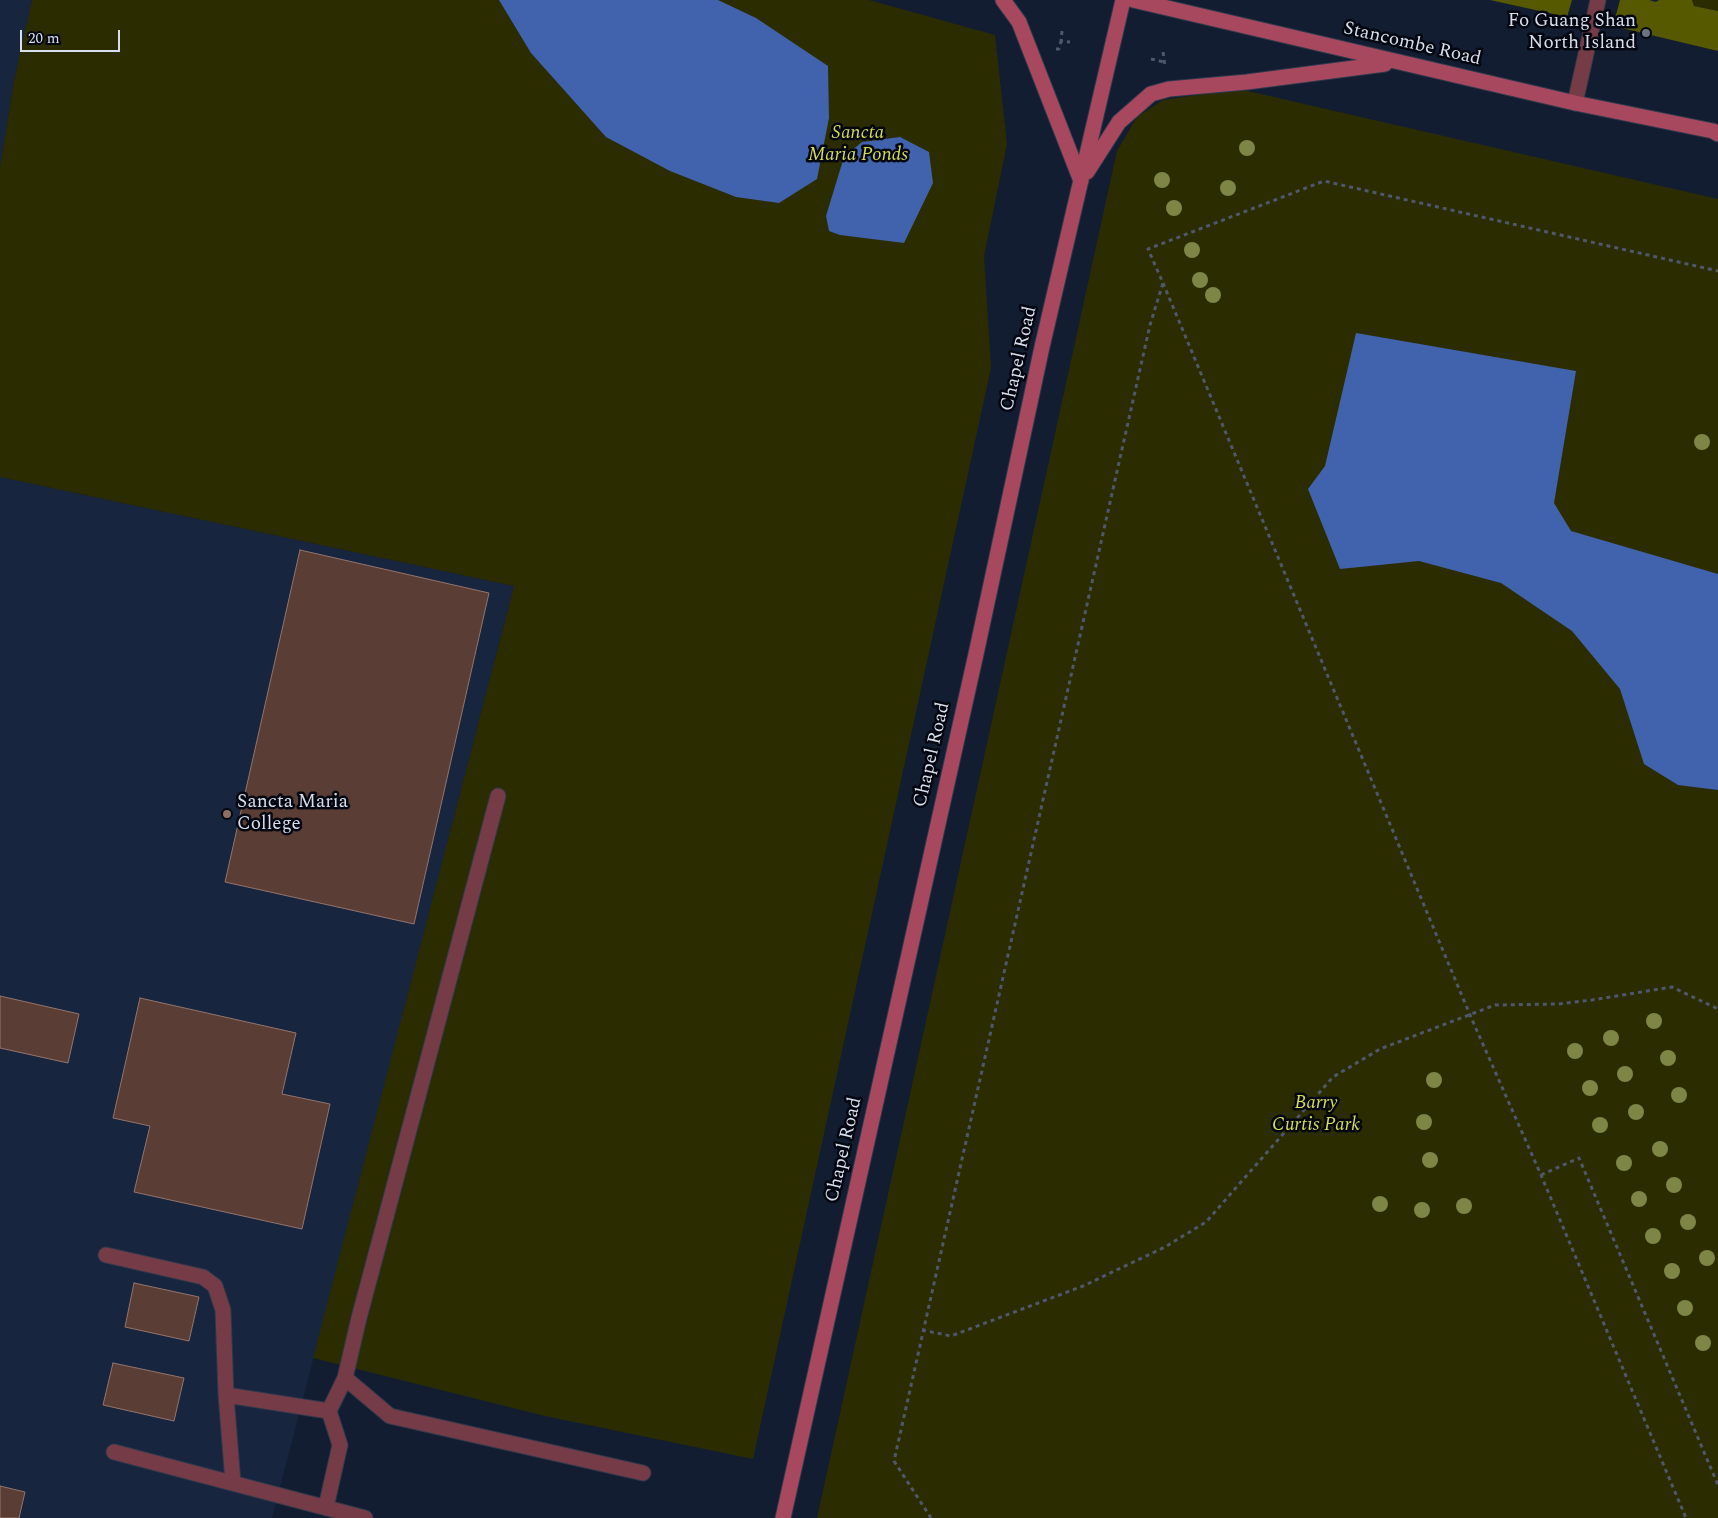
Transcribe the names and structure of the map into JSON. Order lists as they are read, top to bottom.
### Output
{
  "streets": {
    "main road": ["Stancombe Road", "Chapel Road"]
  },
  "parks": ["Sancta Maria Ponds", "Barry Curtis Park"],
  "places": ["Fo Guang Shan North Island", "Sancta Maria College"],
  "scale_bar": "20 m"
}
